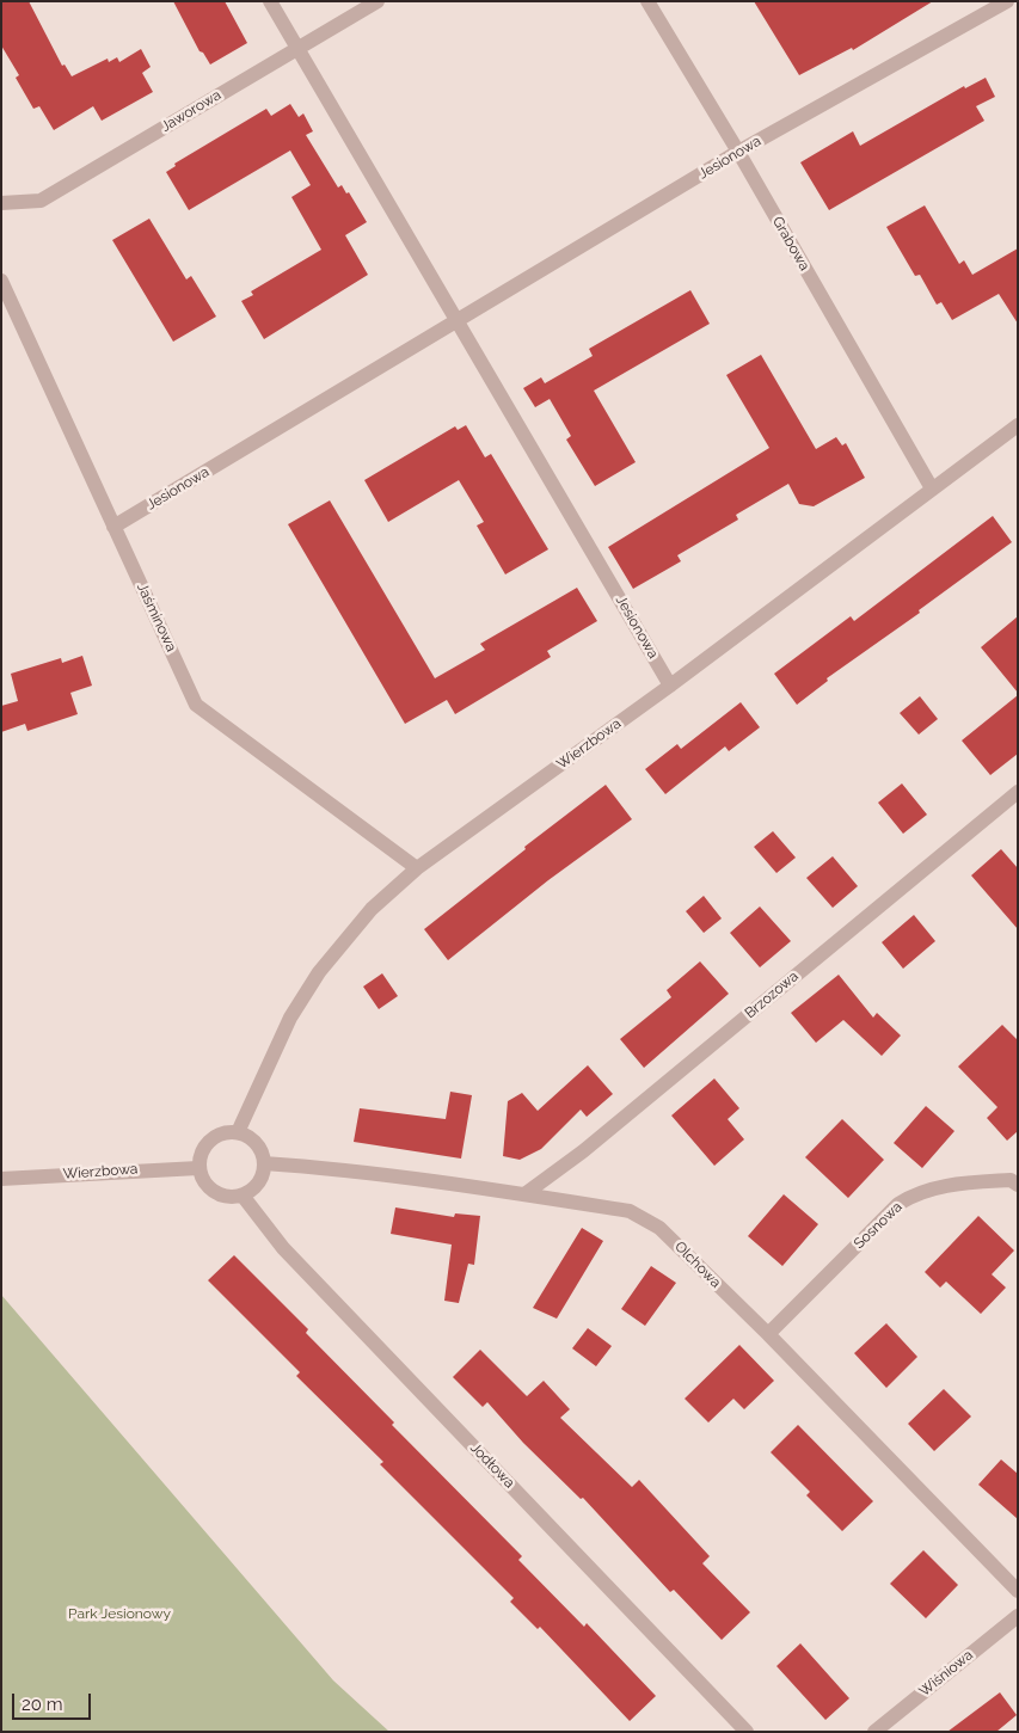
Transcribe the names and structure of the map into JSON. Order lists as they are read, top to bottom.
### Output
{
  "streets": {
    "street": [
      "Jaworowa",
      "Jesionowa",
      "Grabowa",
      "Jaśminowa",
      "Wierzbowa",
      "Brzozowa",
      "Sosnowa",
      "Olchowa",
      "Jodłowa",
      "Wiśniowa"
    ]
  },
  "crossings": [
    ["Jaworowa", "Jesionowa"],
    ["Jesionowa", "Grabowa"],
    ["Jesionowa", "Jaśminowa"],
    ["Jesionowa", "Wierzbowa"],
    ["Grabowa", "Wierzbowa"],
    ["Jaśminowa", "Wierzbowa"],
    ["Wierzbowa", "Olchowa"],
    ["Wierzbowa", "Jodłowa"],
    ["Brzozowa", "Olchowa"],
    ["Sosnowa", "Olchowa"],
    ["Olchowa", "Jodłowa"]
  ],
  "parks": ["Park Jesionowy"],
  "scale_bar": "20 m"
}
